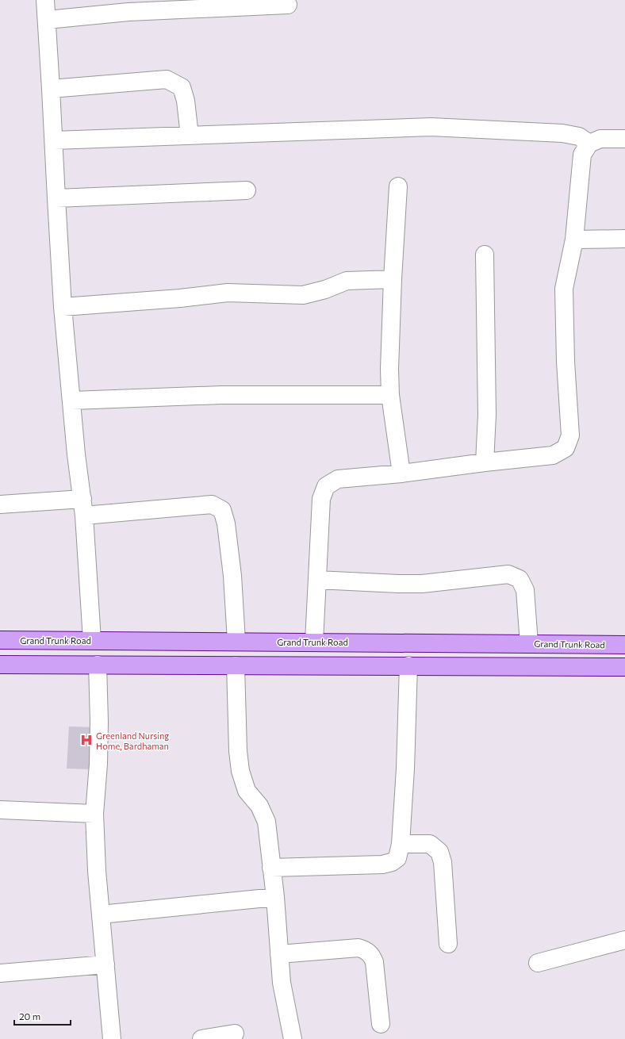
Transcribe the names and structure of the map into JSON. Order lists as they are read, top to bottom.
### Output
{
  "streets": {
    "main road": ["Grand Trunk Road"]
  },
  "places": {
    "hospital": ["Greenland Nursing Home, Bardhaman"]
  },
  "scale_bar": "20 m"
}
